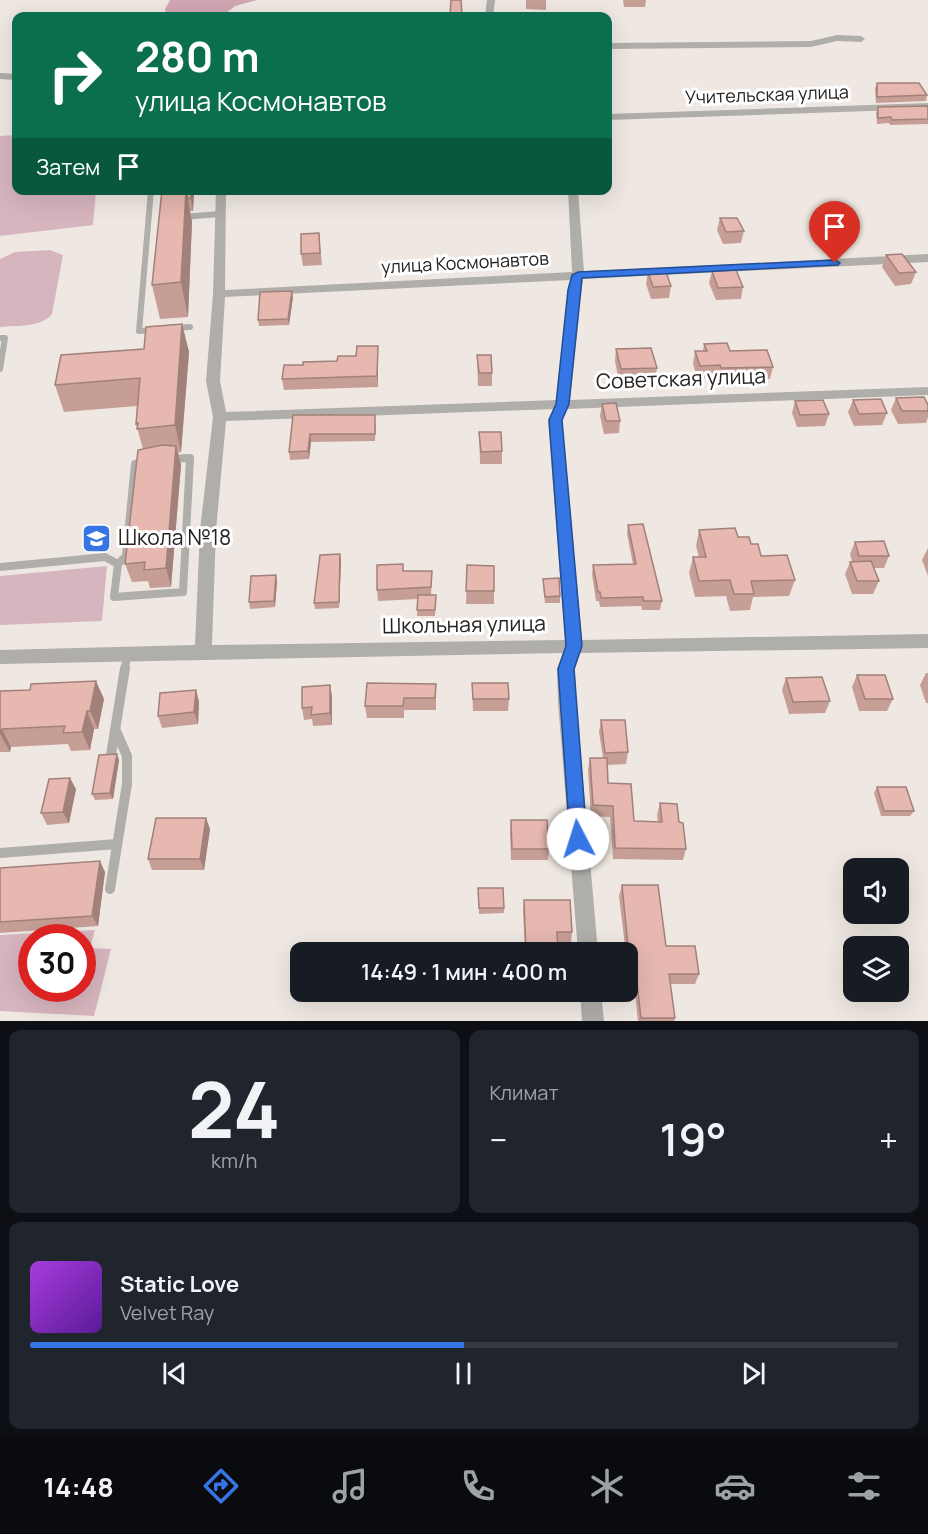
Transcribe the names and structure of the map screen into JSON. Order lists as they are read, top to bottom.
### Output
{
  "streets": {
    "street": [
      "Учительская улица",
      "улица Космонавтов",
      "Советская улица",
      "Школьная улица"
    ]
  },
  "places": {
    "school or university": ["Школа №18"]
  },
  "page": {
    "turn": ["280 m", "улица Космонавтов"],
    "then": "Затем",
    "limit": "30",
    "trip": "14:49 · 1 мин · 400 m",
    "tile": [
      ["24", "km/h"],
      "Климат"
    ],
    "heat": ["−", "19°", "+"],
    "song": ["Static Love", "Velvet Ray"],
    "tabs": "14:48"
  }
}
